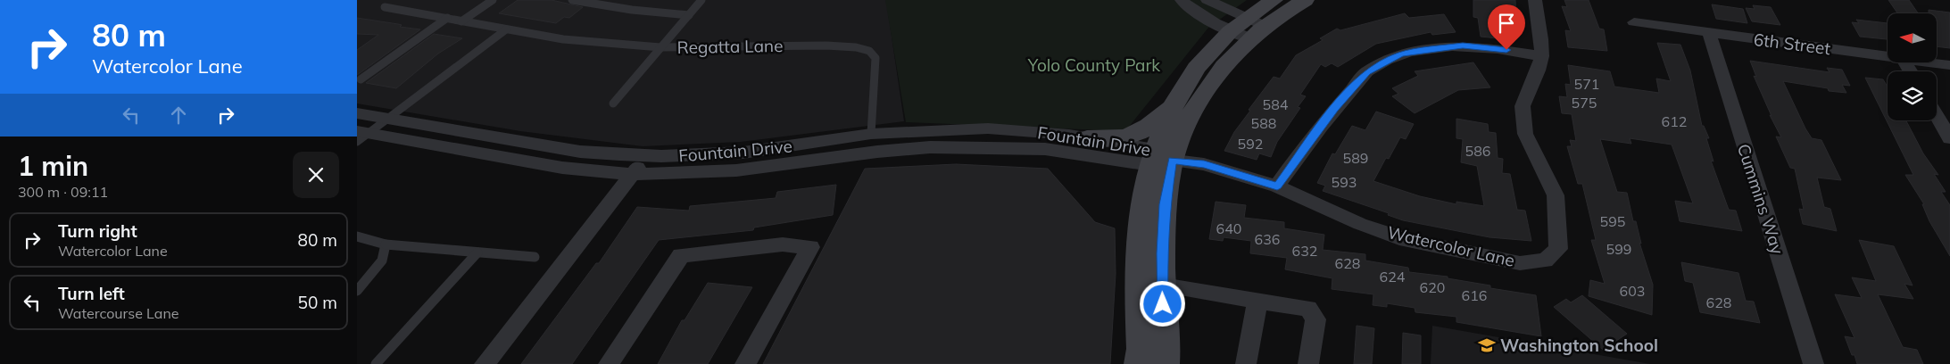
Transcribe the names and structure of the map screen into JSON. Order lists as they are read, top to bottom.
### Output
{
  "streets": {
    "street": [
      "6th Street",
      "Fountain Drive",
      "Cummins Way",
      "Watercolor Lane"
    ],
    "lane": ["Regatta Lane"]
  },
  "crossings": [
    ["6th Street", "Cummins Way"],
    ["Regatta Lane", "Fountain Drive"],
    ["Fountain Drive", "Watercolor Lane"]
  ],
  "parks": ["Yolo County Park"],
  "places": {
    "school or university": ["Washington School"]
  },
  "house_numbers": [
    "571",
    "575",
    "584",
    "612",
    "588",
    "592",
    "586",
    "589",
    "593",
    "595",
    "640",
    "636",
    "599",
    "632",
    "628",
    "624",
    "620",
    "603",
    "616",
    "628"
  ],
  "north": "left",
  "page": {
    "turn": ["80 m", "Watercolor Lane"],
    "heading": ["1 min", "300 m · 09:11"],
    "list": [
      {
        "name": "Turn right",
        "note": "Watercolor Lane",
        "value": "80 m"
      },
      {
        "name": "Turn left",
        "note": "Watercourse Lane",
        "value": "50 m"
      }
    ]
  }
}
